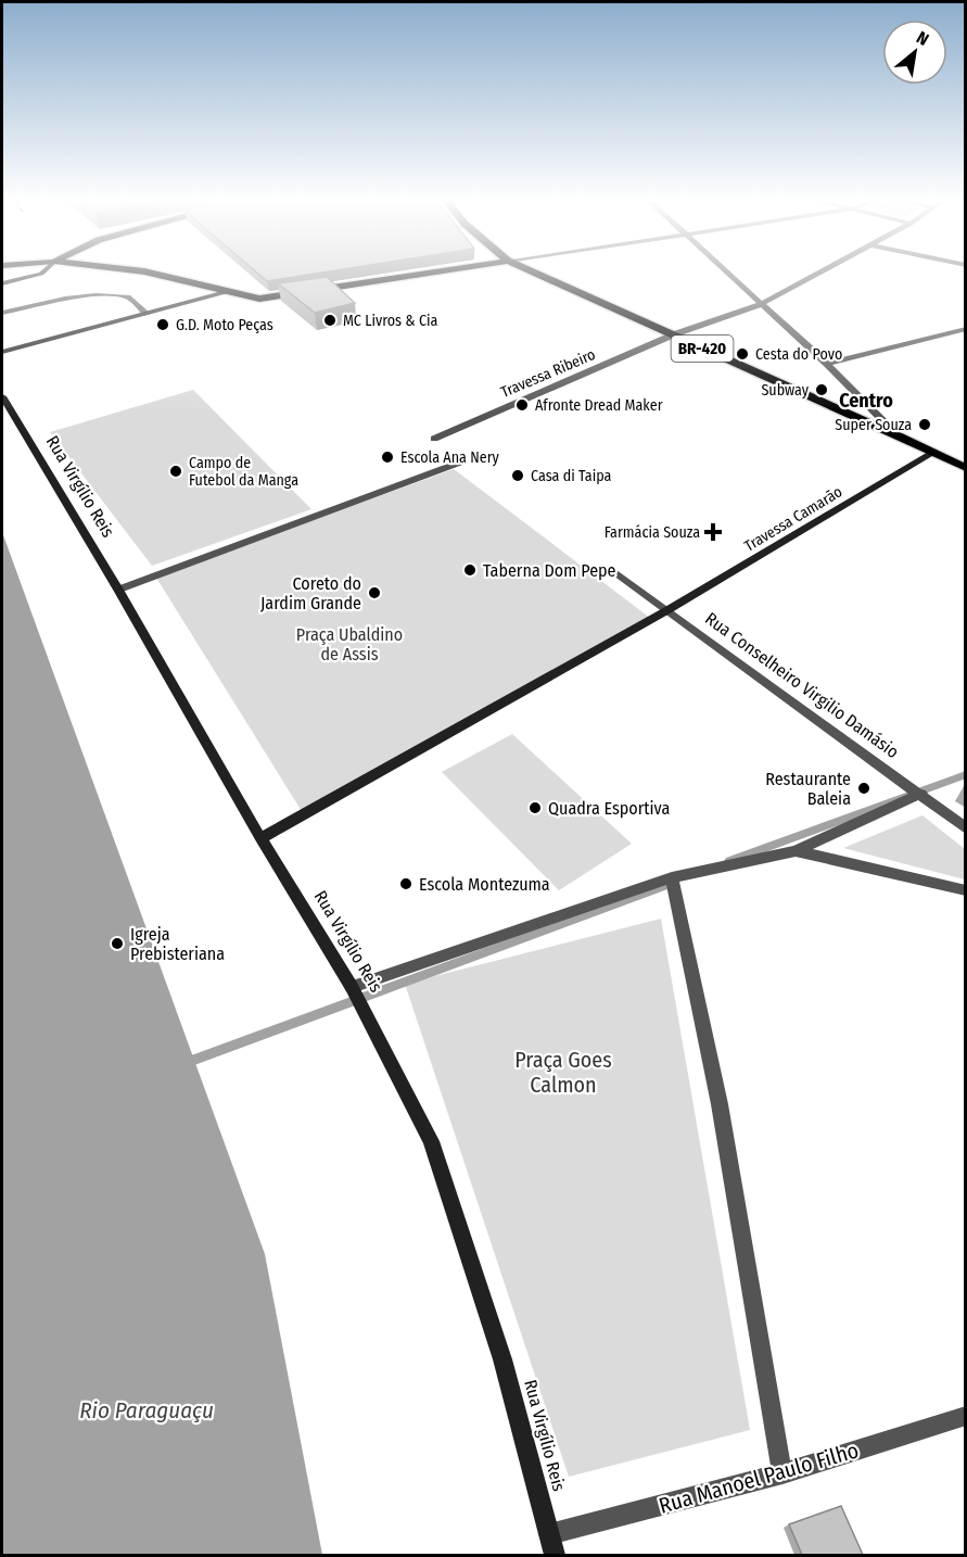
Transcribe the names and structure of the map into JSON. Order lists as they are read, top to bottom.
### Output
{
  "streets": {
    "main road": ["BR-420"],
    "street": [
      "Travessa Ribeiro",
      "Rua Virgílio Reis",
      "Travessa Camarão",
      "Rua Conselheiro Virgilio Damásio",
      "Rua Manoel Paulo Filho"
    ]
  },
  "crossings": [
    ["BR-420", "Travessa Ribeiro"],
    ["BR-420", "Travessa Camarão"],
    ["Rua Virgílio Reis", "Rua Manoel Paulo Filho"],
    ["Travessa Camarão", "Rua Conselheiro Virgilio Damásio"]
  ],
  "districts": ["Centro"],
  "water": ["Rio Paraguaçu"],
  "parks": ["Praça Ubaldino de Assis", "Praça Goes Calmon"],
  "places": {
    "other": [
      "MC Livros & Cia",
      "G.D. Moto Peças",
      "Cesta do Povo",
      "Subway",
      "Afronte Dread Maker",
      "Super Souza",
      "Escola Ana Nery",
      "Campo de Futebol da Manga",
      "Casa di Taipa",
      "Taberna Dom Pepe",
      "Coreto do Jardim Grande",
      "Restaurante Baleia",
      "Quadra Esportiva",
      "Escola Montezuma",
      "Igreja Prebisteriana"
    ],
    "health": ["Farmácia Souza"]
  },
  "north": "top right"
}
